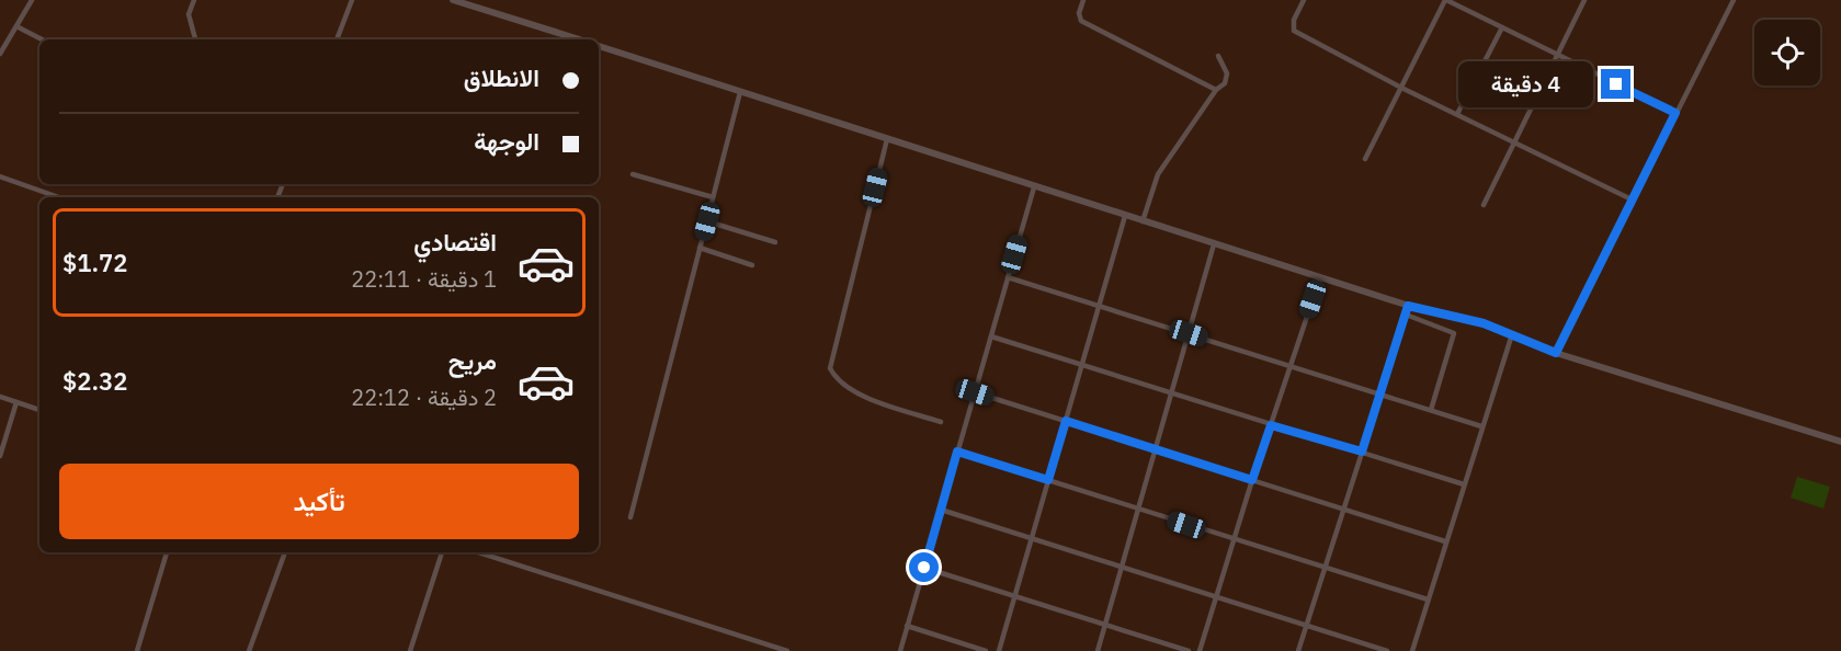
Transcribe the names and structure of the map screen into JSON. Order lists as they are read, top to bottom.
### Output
{
  "page": {
    "banner": ["الانطلاق", "الوجهة"],
    "bubble": "4 دقيقة",
    "list": [
      {
        "name": "اقتصادي",
        "note": "1 دقيقة · 22:11",
        "value": "$1.72"
      },
      {
        "name": "مريح",
        "note": "2 دقيقة · 22:12",
        "value": "$2.32"
      }
    ],
    "buttons": "تأكيد"
  }
}
